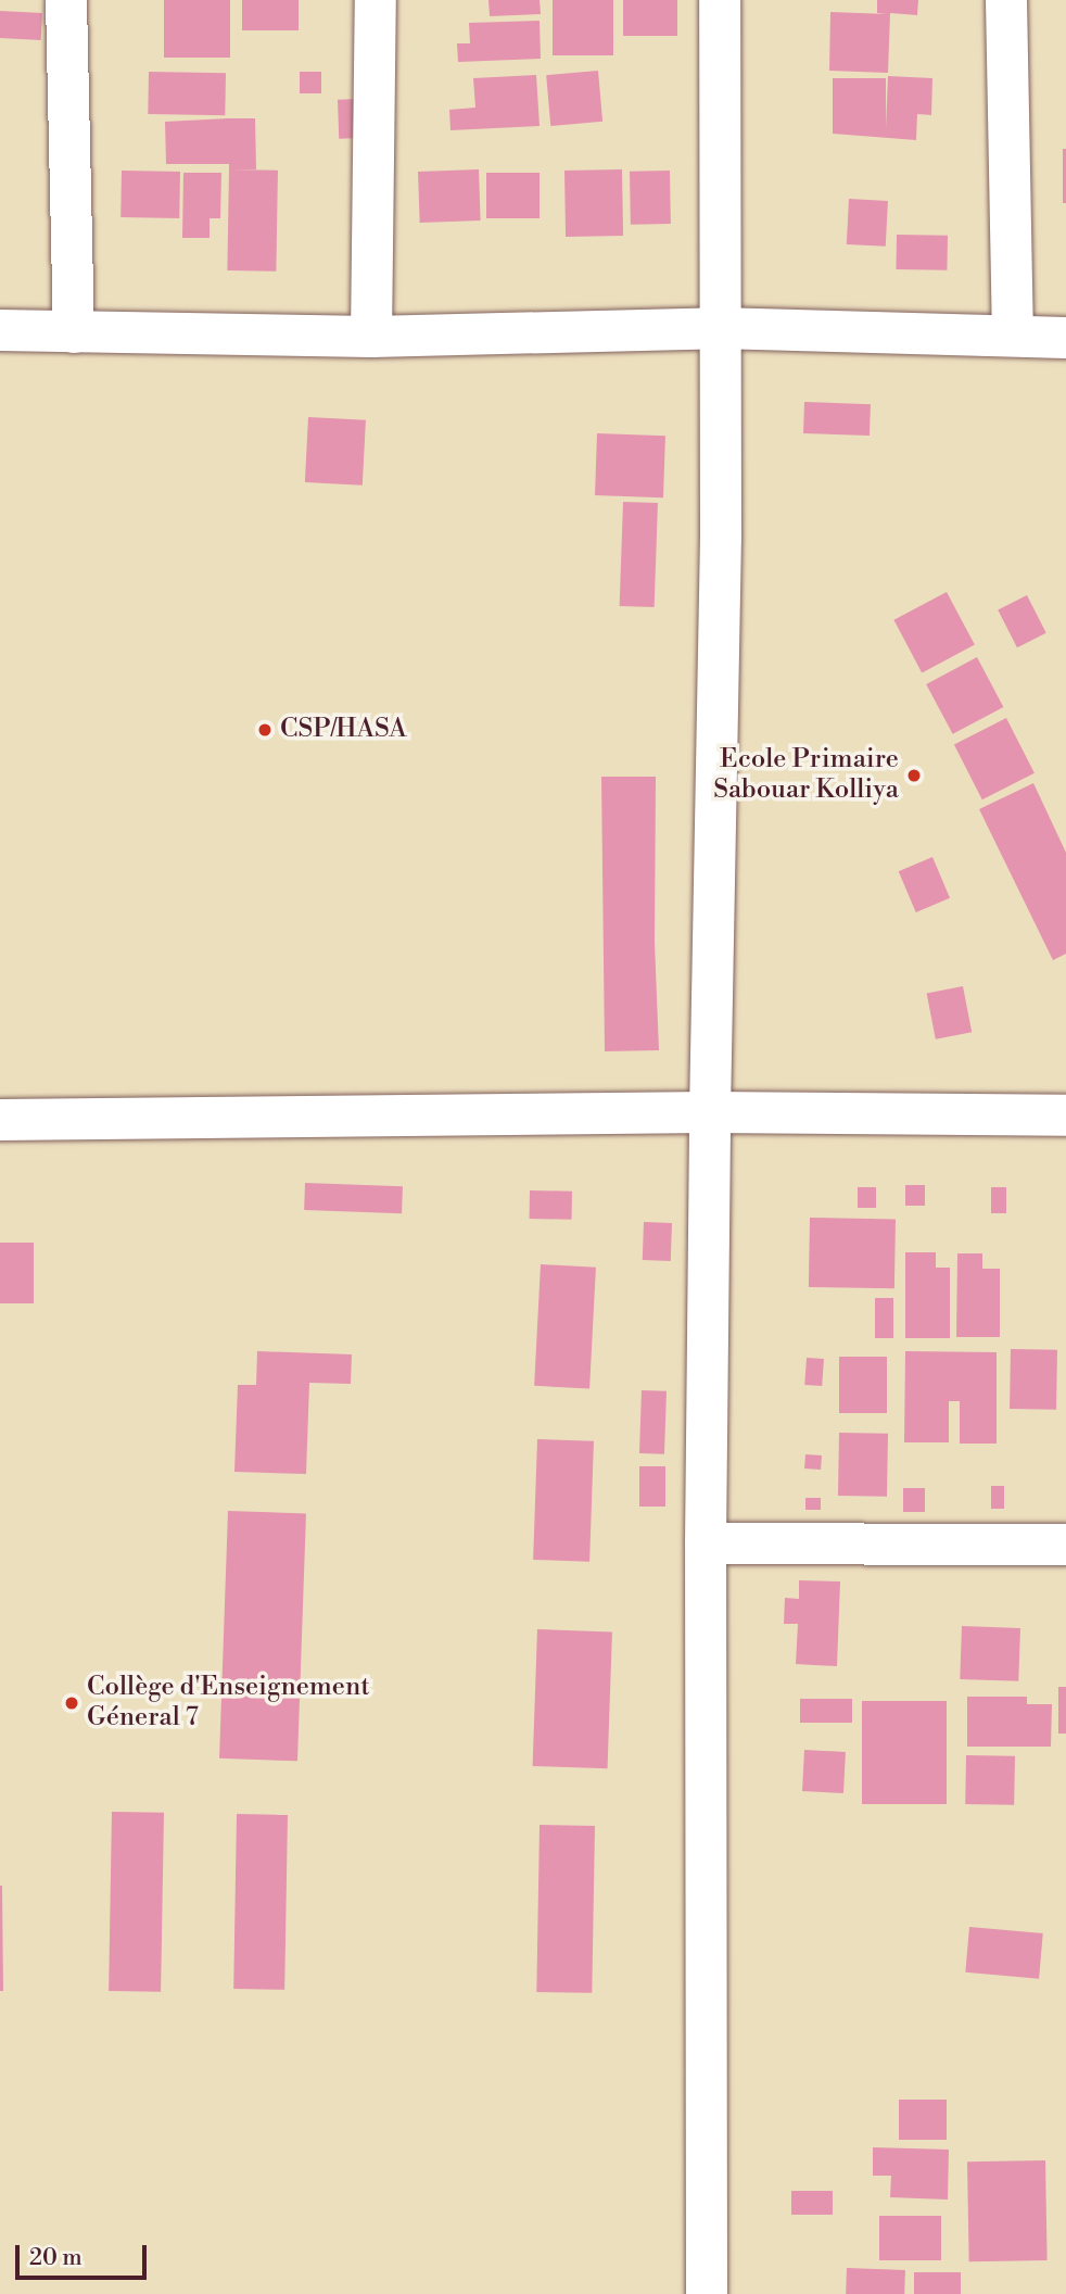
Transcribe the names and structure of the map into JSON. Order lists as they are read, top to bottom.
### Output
{
  "places": ["CSP/HASA", "Ecole Primaire Sabouar Kolliya", "Collège d'Enseignement Géneral 7"],
  "scale_bar": "20 m"
}
